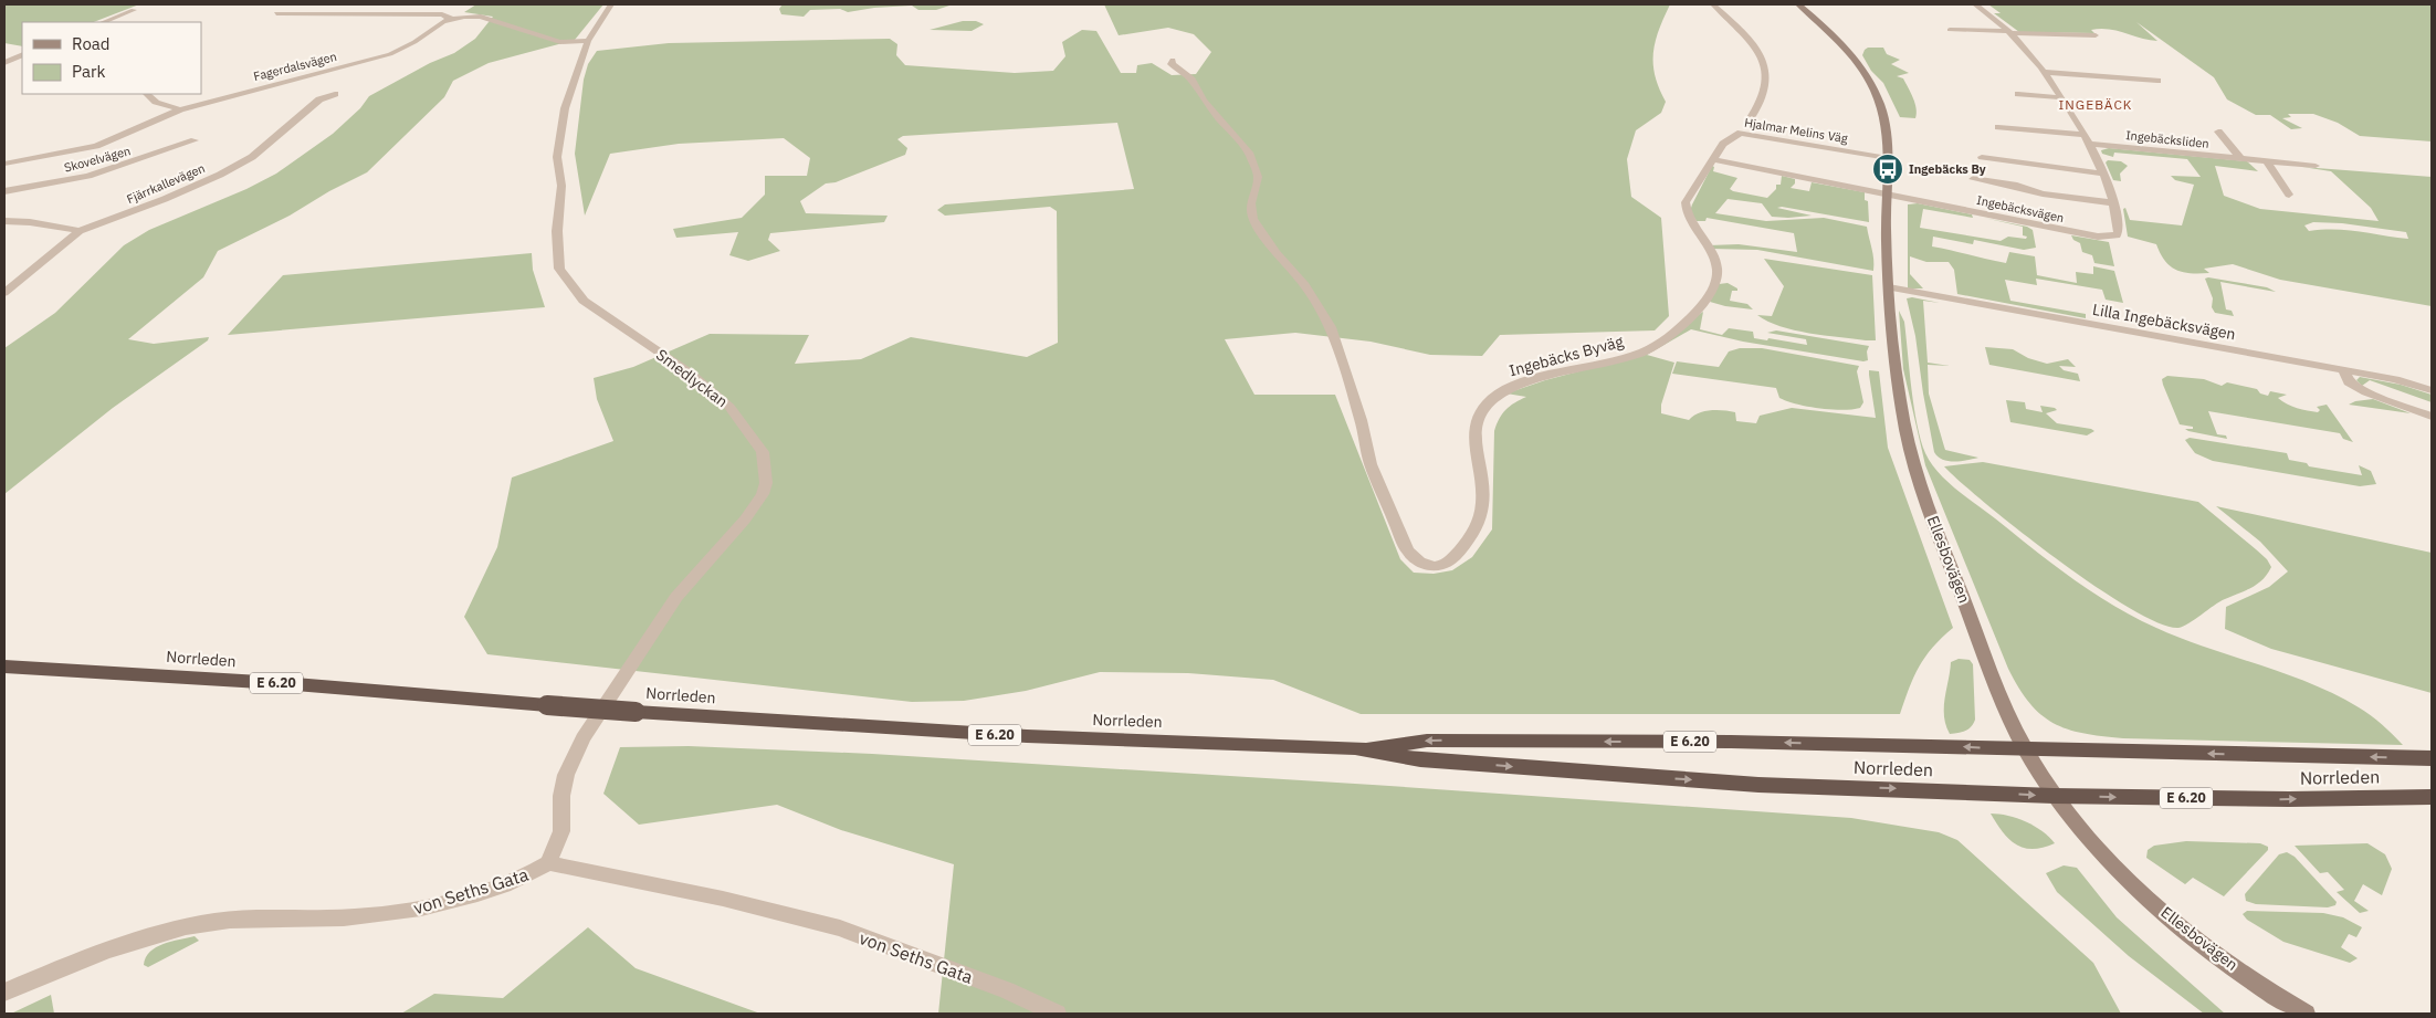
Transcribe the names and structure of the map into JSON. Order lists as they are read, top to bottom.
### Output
{
  "streets": {
    "highway": ["Norrleden", "E 6.20"],
    "main road": ["Ellesbovägen"],
    "street": [
      "Fagerdalsvägen",
      "Hjalmar Melins Väg",
      "Ingebäcksliden",
      "Skovelvägen",
      "Fjärrkallevägen",
      "Ingebäcksvägen",
      "Lilla Ingebäcksvägen",
      "Ingebäcks Byväg",
      "Smedlyckan",
      "von Seths Gata"
    ]
  },
  "crossings": [
    ["Fagerdalsvägen", "Smedlyckan"],
    ["Hjalmar Melins Väg", "Ingebäcks Byväg"],
    ["Hjalmar Melins Väg", "Ellesbovägen"],
    ["Ingebäcksliden", "Ingebäcksvägen"],
    ["Ingebäcksvägen", "Ellesbovägen"],
    ["Lilla Ingebäcksvägen", "Ellesbovägen"],
    ["Smedlyckan", "von Seths Gata"],
    ["Ellesbovägen", "Norrleden"]
  ],
  "districts": ["INGEBÄCK"],
  "places": {
    "bus stop": ["Ingebäcks By"]
  },
  "legend": ["Road", "Park"]
}
